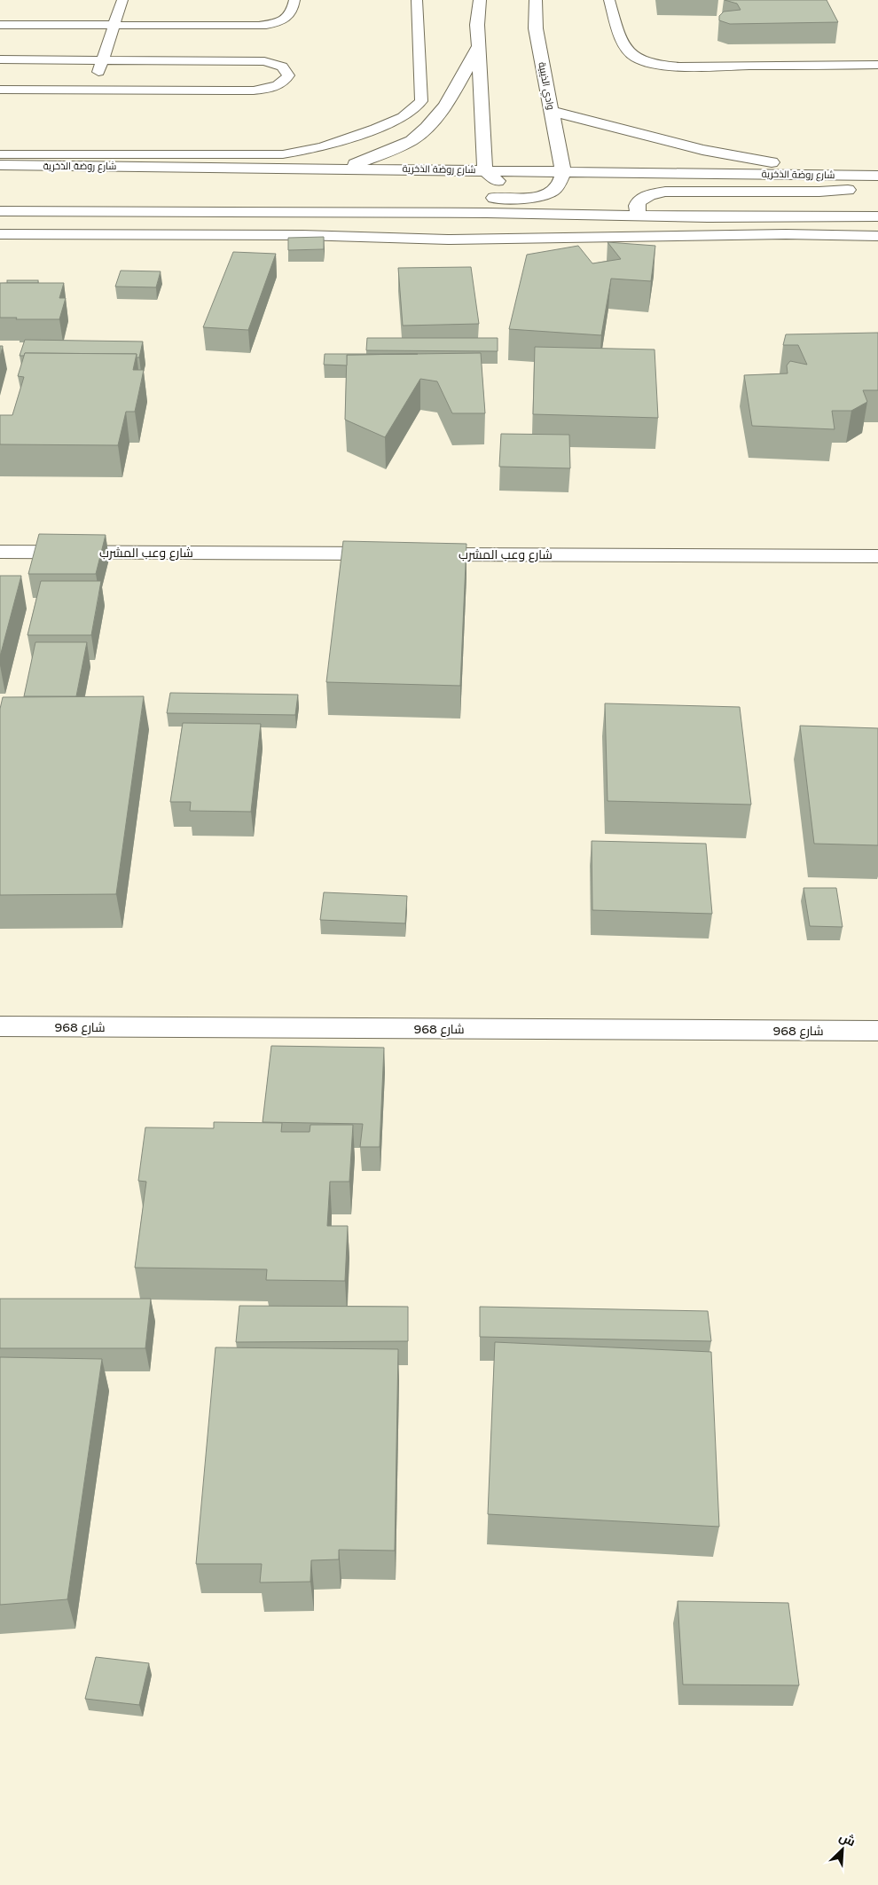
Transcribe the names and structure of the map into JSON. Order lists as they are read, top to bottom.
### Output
{
  "streets": {
    "street": [
      "وادي الذيبية",
      "شارع روضة الذخرية",
      "شارع وعب المشرب",
      "شارع 968"
    ]
  },
  "crossings": [
    ["وادي الذيبية", "شارع روضة الذخرية"]
  ],
  "north": "top right"
}
